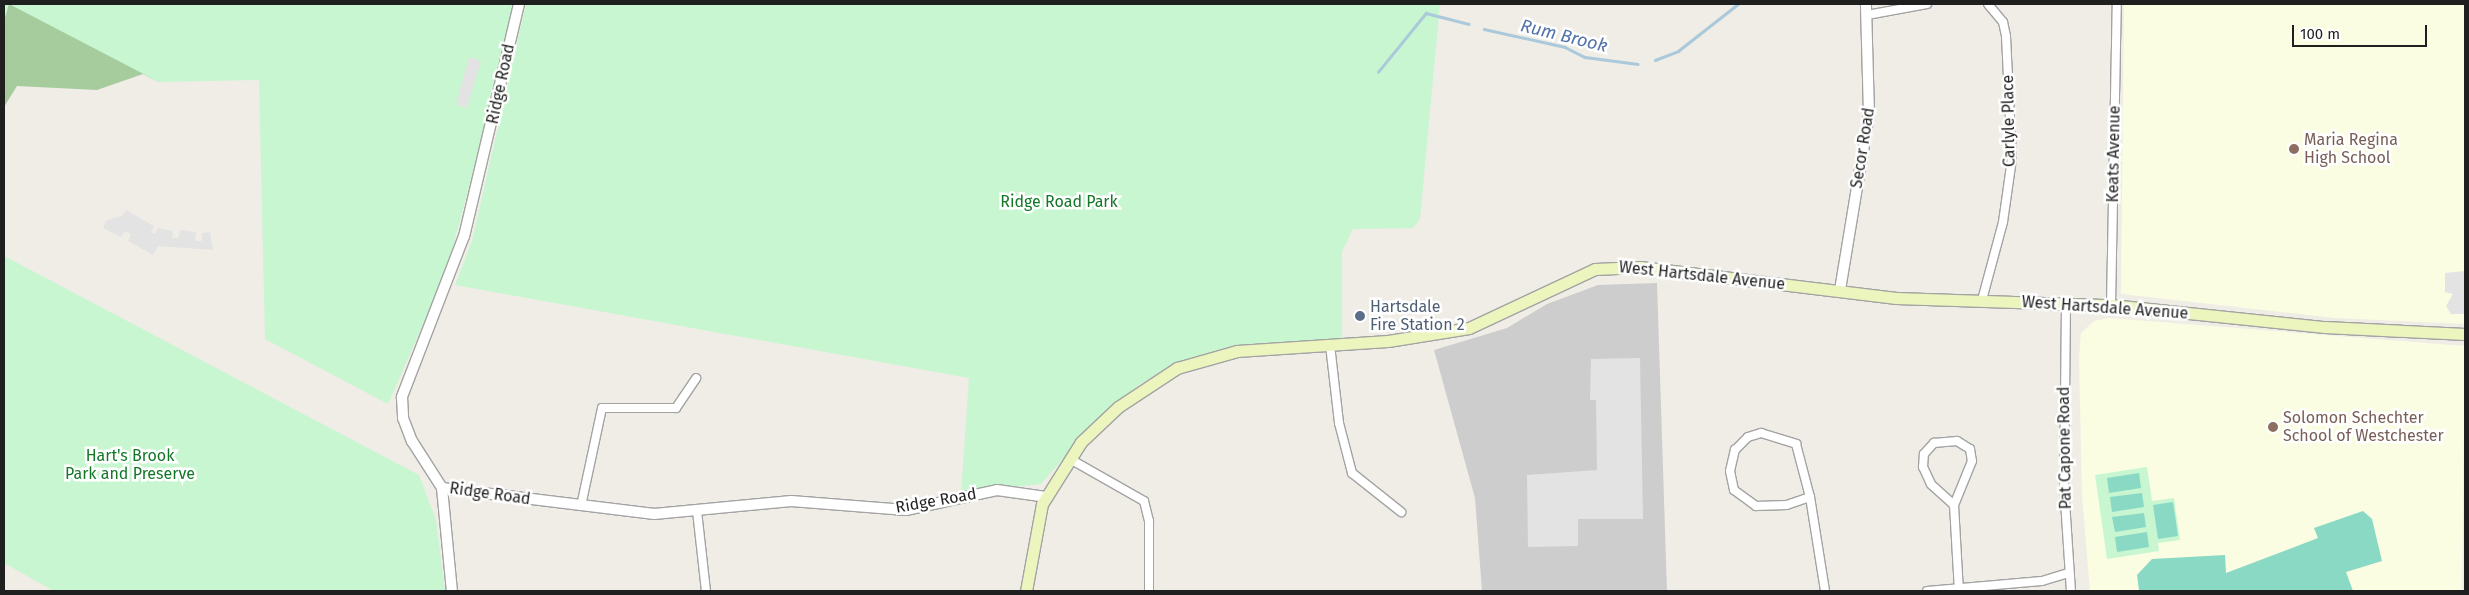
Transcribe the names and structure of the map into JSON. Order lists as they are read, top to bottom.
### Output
{
  "streets": {
    "main road": ["West Hartsdale Avenue"],
    "street": [
      "Ridge Road",
      "Carlyle Place",
      "Secor Road",
      "Keats Avenue",
      "Pat Capone Road"
    ]
  },
  "crossings": [
    ["Ridge Road", "West Hartsdale Avenue"],
    ["Carlyle Place", "West Hartsdale Avenue"],
    ["Secor Road", "West Hartsdale Avenue"],
    ["Keats Avenue", "West Hartsdale Avenue"],
    ["West Hartsdale Avenue", "Pat Capone Road"]
  ],
  "water": ["Rum Brook"],
  "parks": ["Ridge Road Park", "Hart's Brook Park and Preserve"],
  "places": ["Maria Regina High School", "Hartsdale Fire Station 2", "Solomon Schechter School of Westchester"],
  "scale_bar": "100 m"
}
